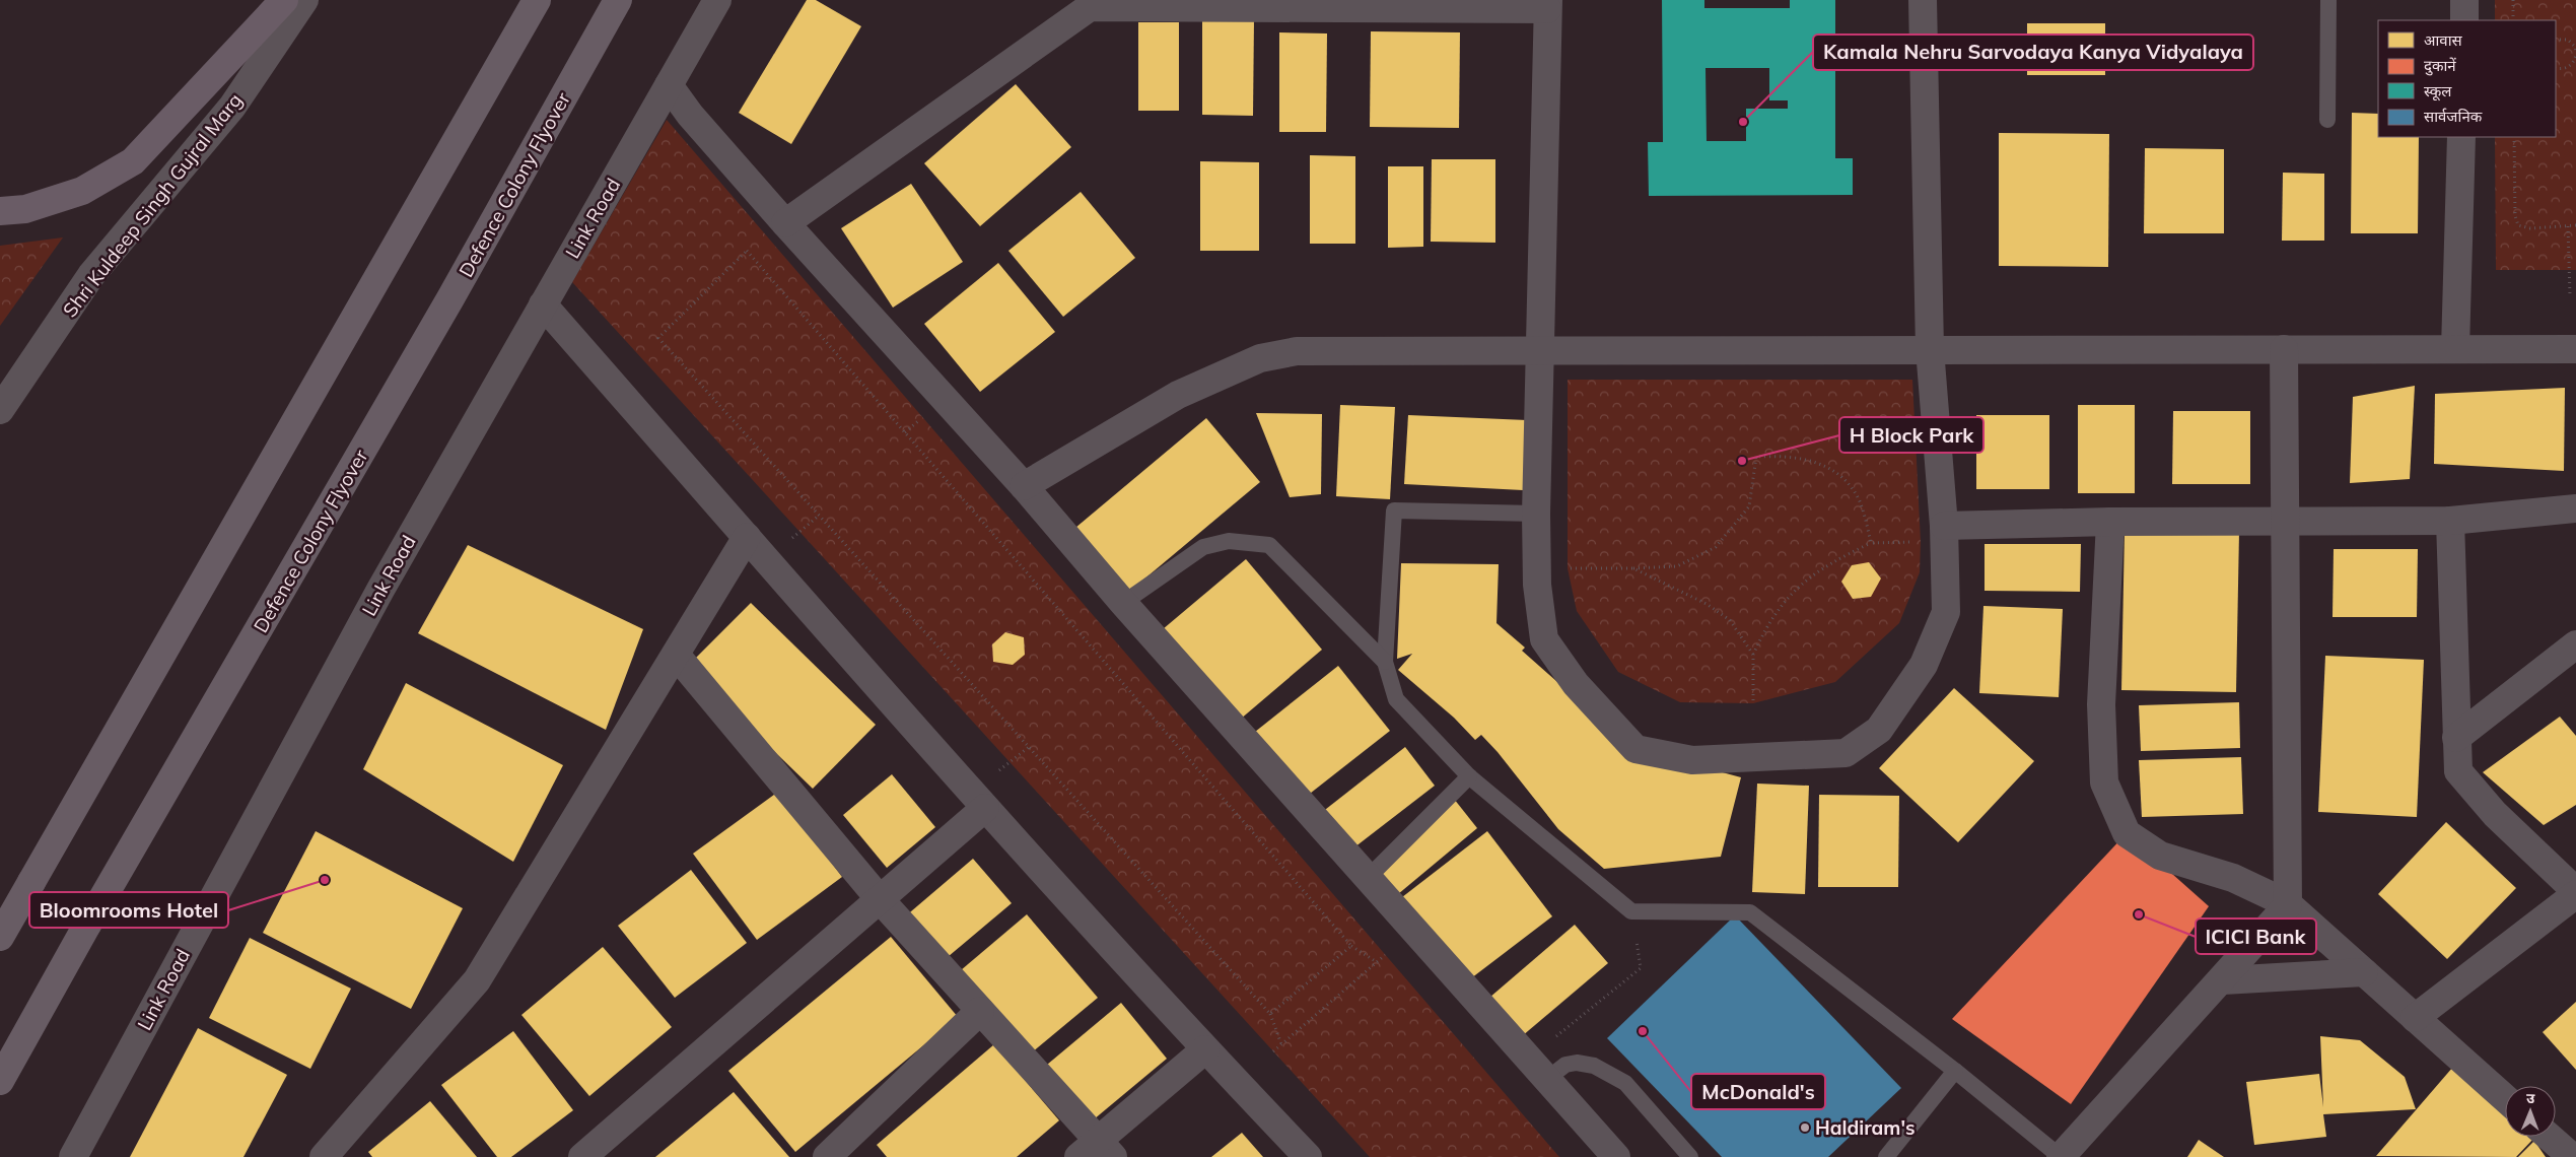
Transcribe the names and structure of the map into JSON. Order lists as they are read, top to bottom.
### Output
{
  "streets": {
    "main road": ["Defence Colony Flyover"],
    "street": ["Shri Kuldeep Singh Gujral Marg", "Link Road"]
  },
  "places": [
    "Kamala Nehru Sarvodaya Kanya Vidyalaya",
    "H Block Park",
    "Bloomrooms Hotel",
    "ICICI Bank",
    "McDonald's",
    "Haldiram's"
  ],
  "legend": [
    "आवास",
    "दुकानें",
    "स्कूल",
    "सार्वजनिक"
  ],
  "north": "top"
}
